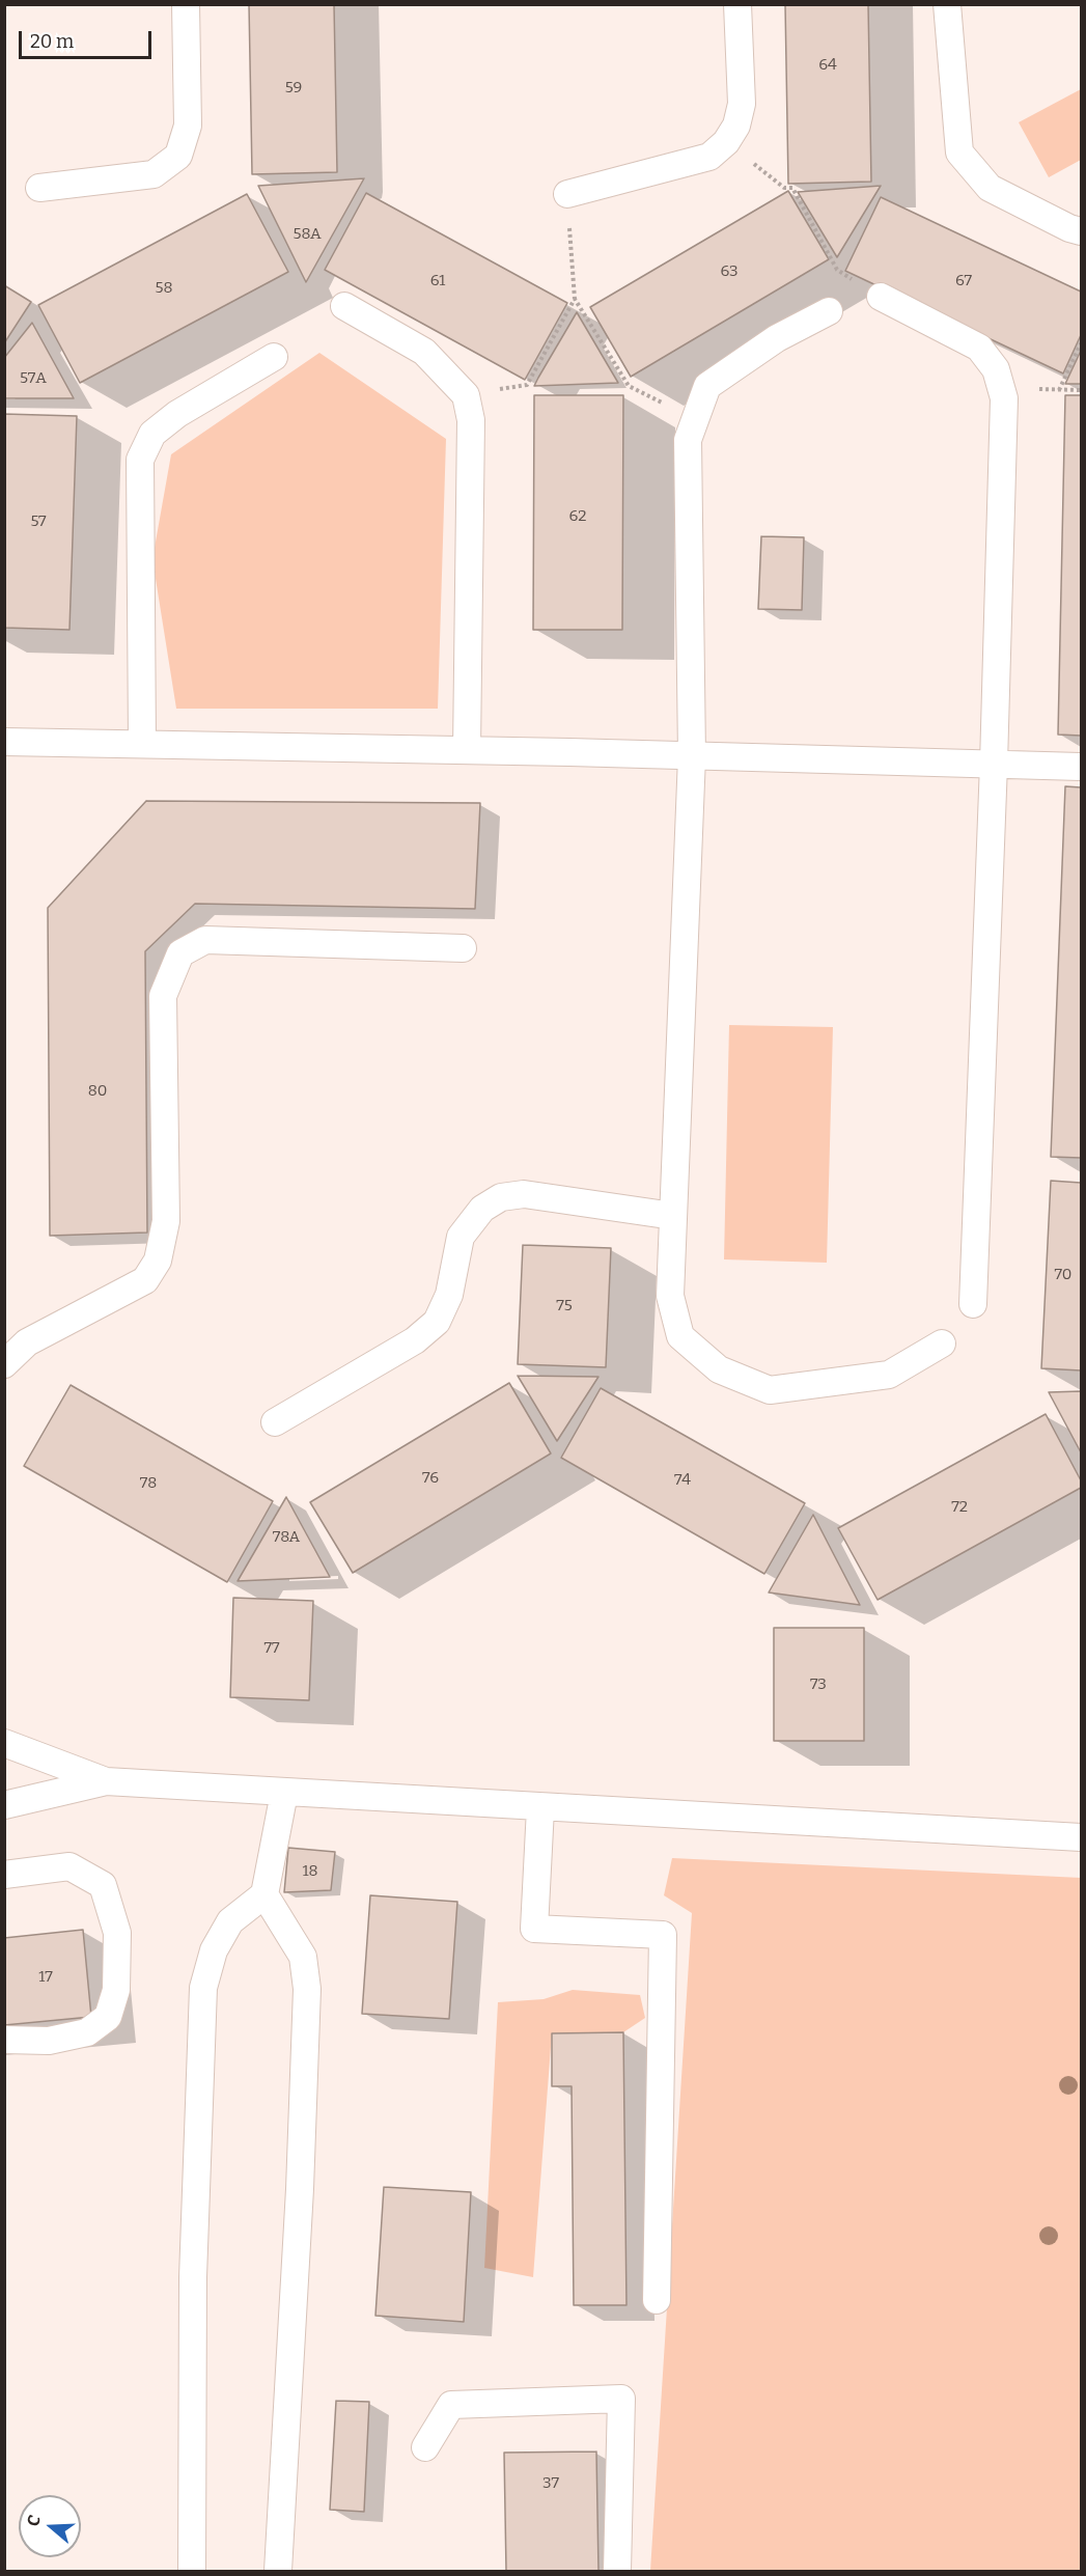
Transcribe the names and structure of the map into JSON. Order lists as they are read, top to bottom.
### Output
{
  "house_numbers": [
    "64",
    "59",
    "58А",
    "63",
    "61",
    "67",
    "58",
    "57А",
    "62",
    "57",
    "80",
    "70",
    "75",
    "76",
    "74",
    "78",
    "72",
    "78А",
    "77",
    "73",
    "18",
    "17",
    "37"
  ],
  "scale_bar": "20 m",
  "north": "left"
}
